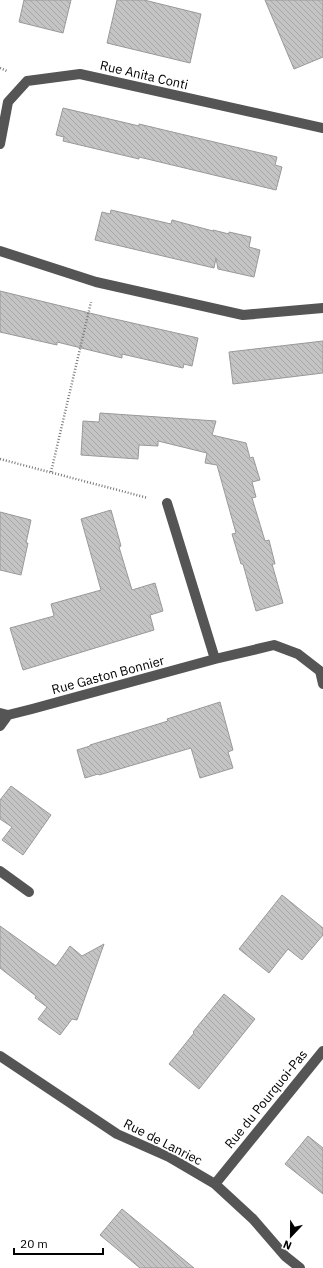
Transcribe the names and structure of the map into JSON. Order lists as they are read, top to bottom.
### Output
{
  "streets": {
    "street": [
      "Rue Anita Conti",
      "Rue Gaston Bonnier",
      "Rue du Pourquoi-Pas",
      "Rue de Lanriec"
    ]
  },
  "crossings": [
    ["Rue du Pourquoi-Pas", "Rue de Lanriec"]
  ],
  "scale_bar": "20 m",
  "north": "bottom"
}
